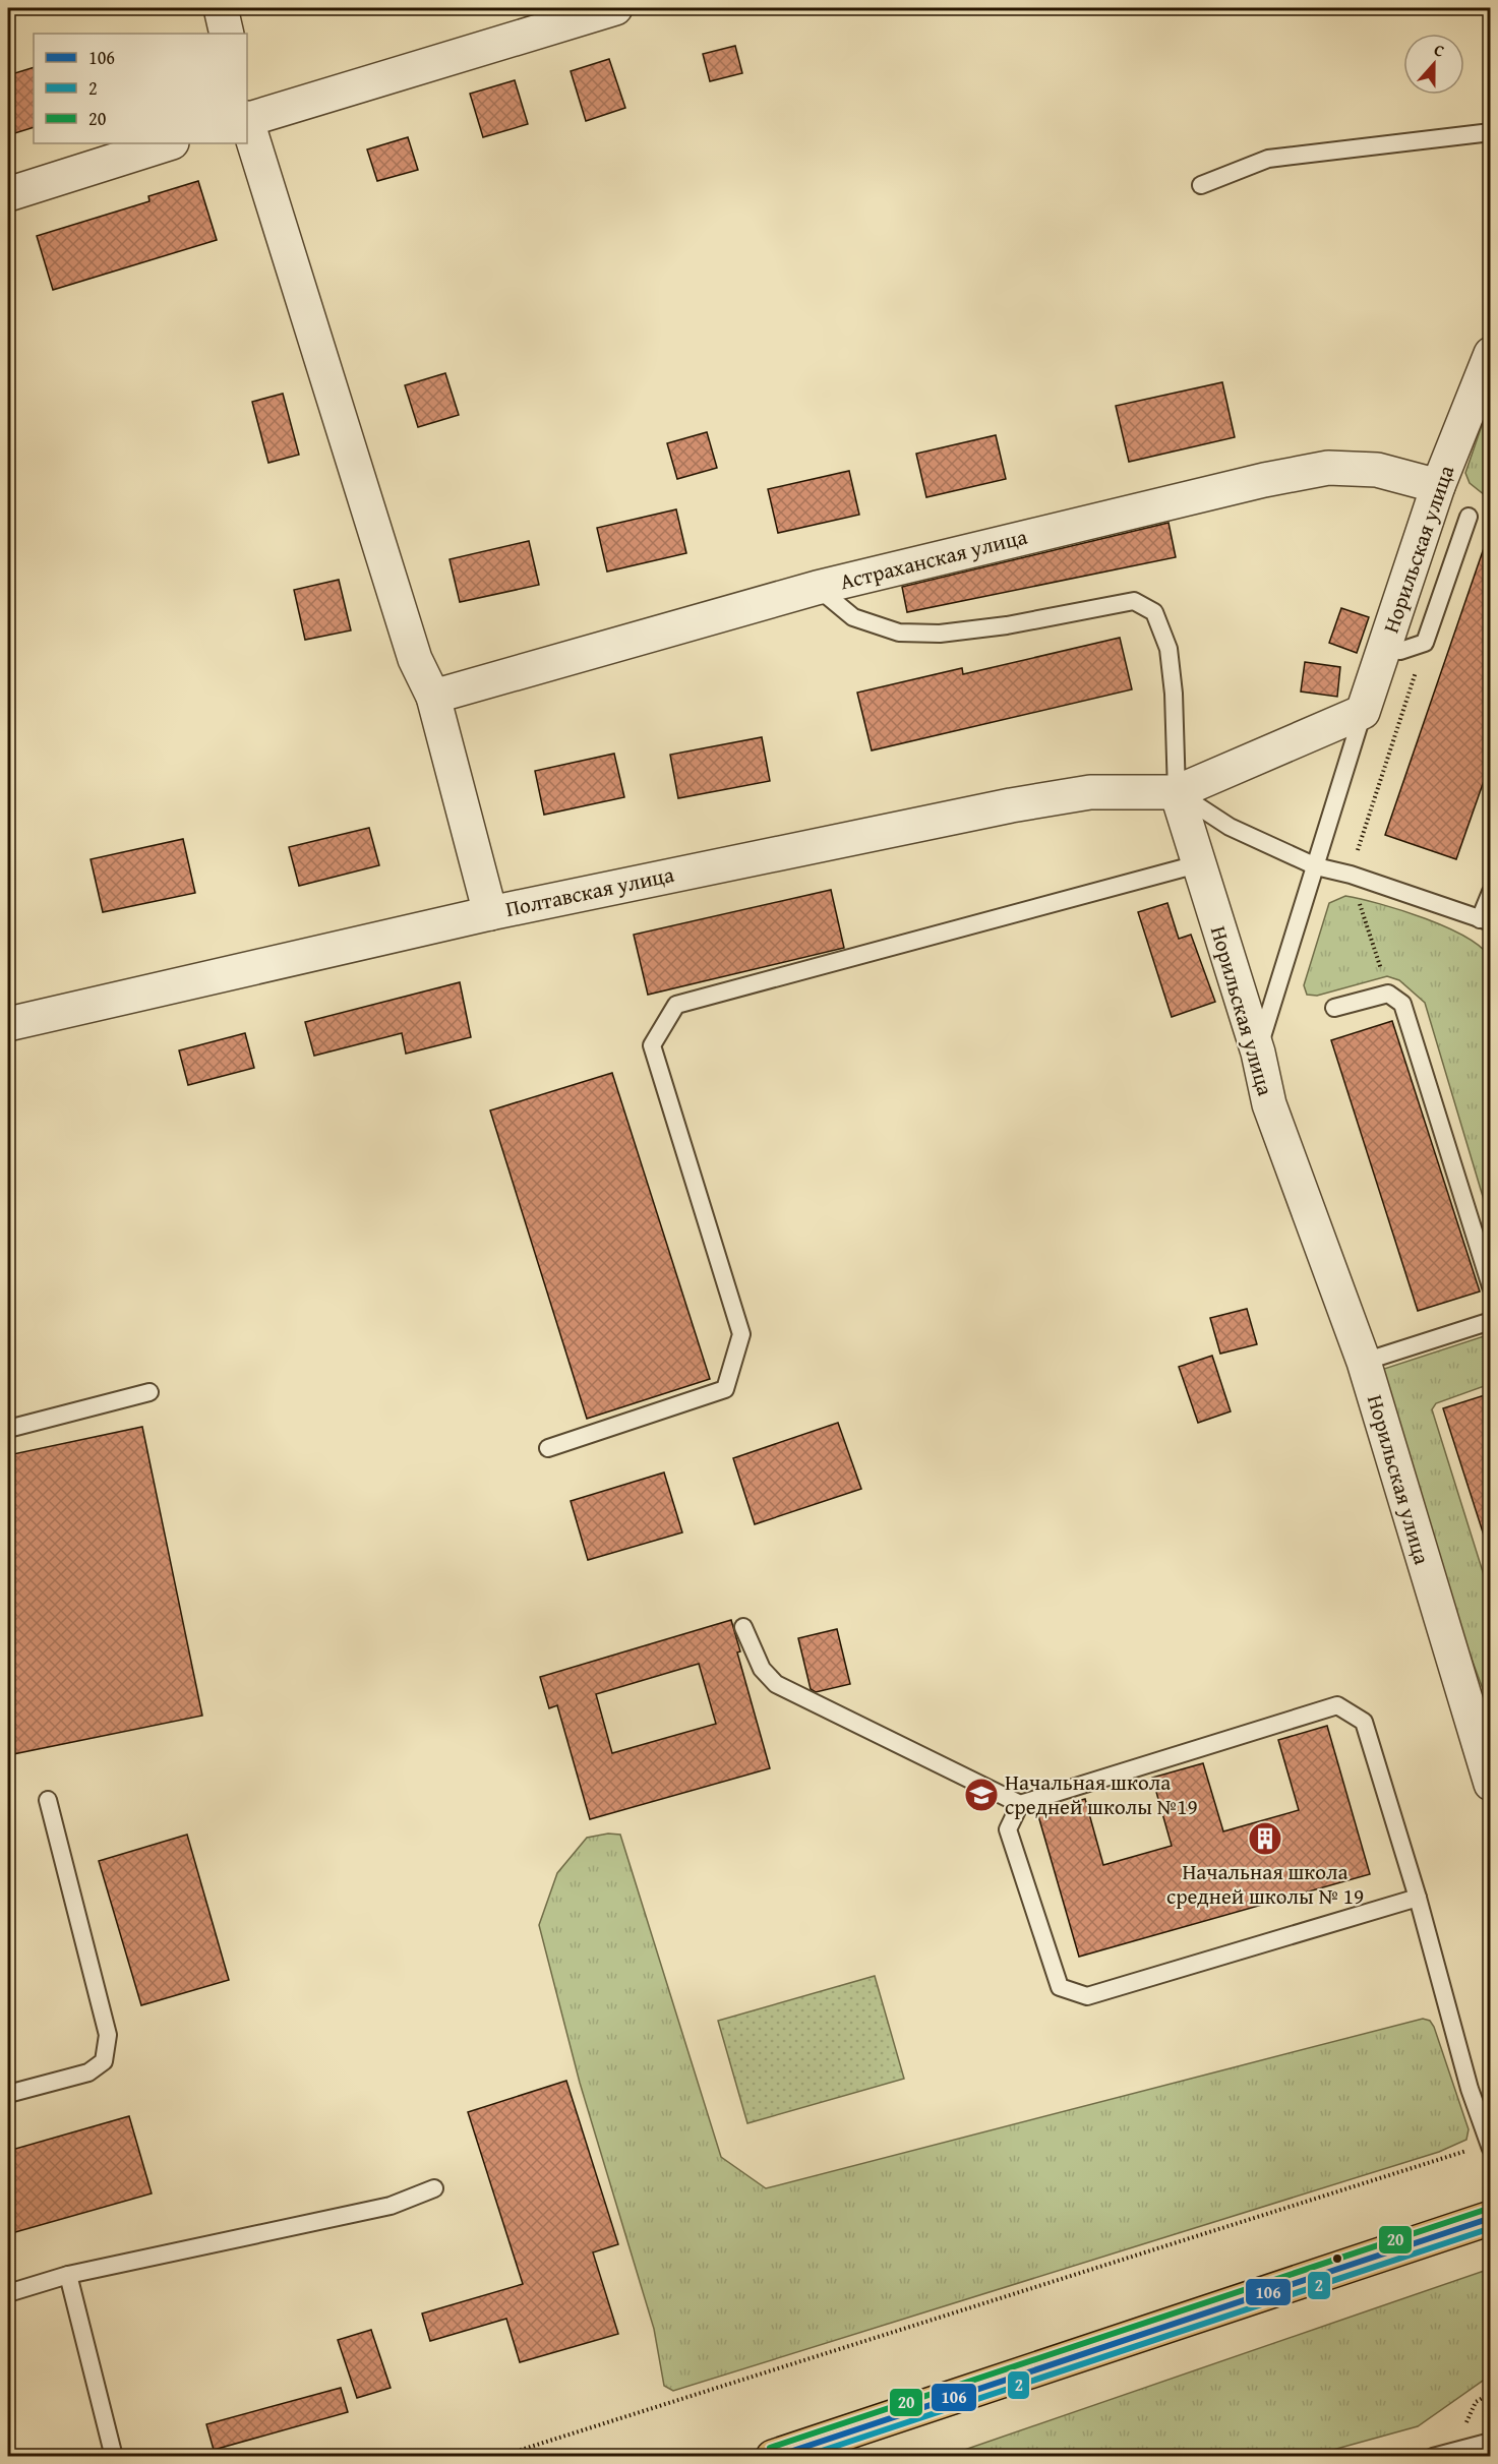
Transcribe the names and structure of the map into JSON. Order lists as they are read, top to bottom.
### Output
{
  "streets": {
    "street": ["Норильская улица", "Астраханская улица", "Полтавская улица"]
  },
  "crossings": [
    ["Норильская улица", "Астраханская улица"],
    ["Норильская улица", "Полтавская улица"]
  ],
  "places": {
    "school or university": ["Начальная школа средней школы №19"],
    "building": ["Начальная школа средней школы № 19"]
  },
  "lines": ["transit line 20", "transit line 106", "transit line 2"],
  "legend": ["106", "2", "20"],
  "north": "top"
}
